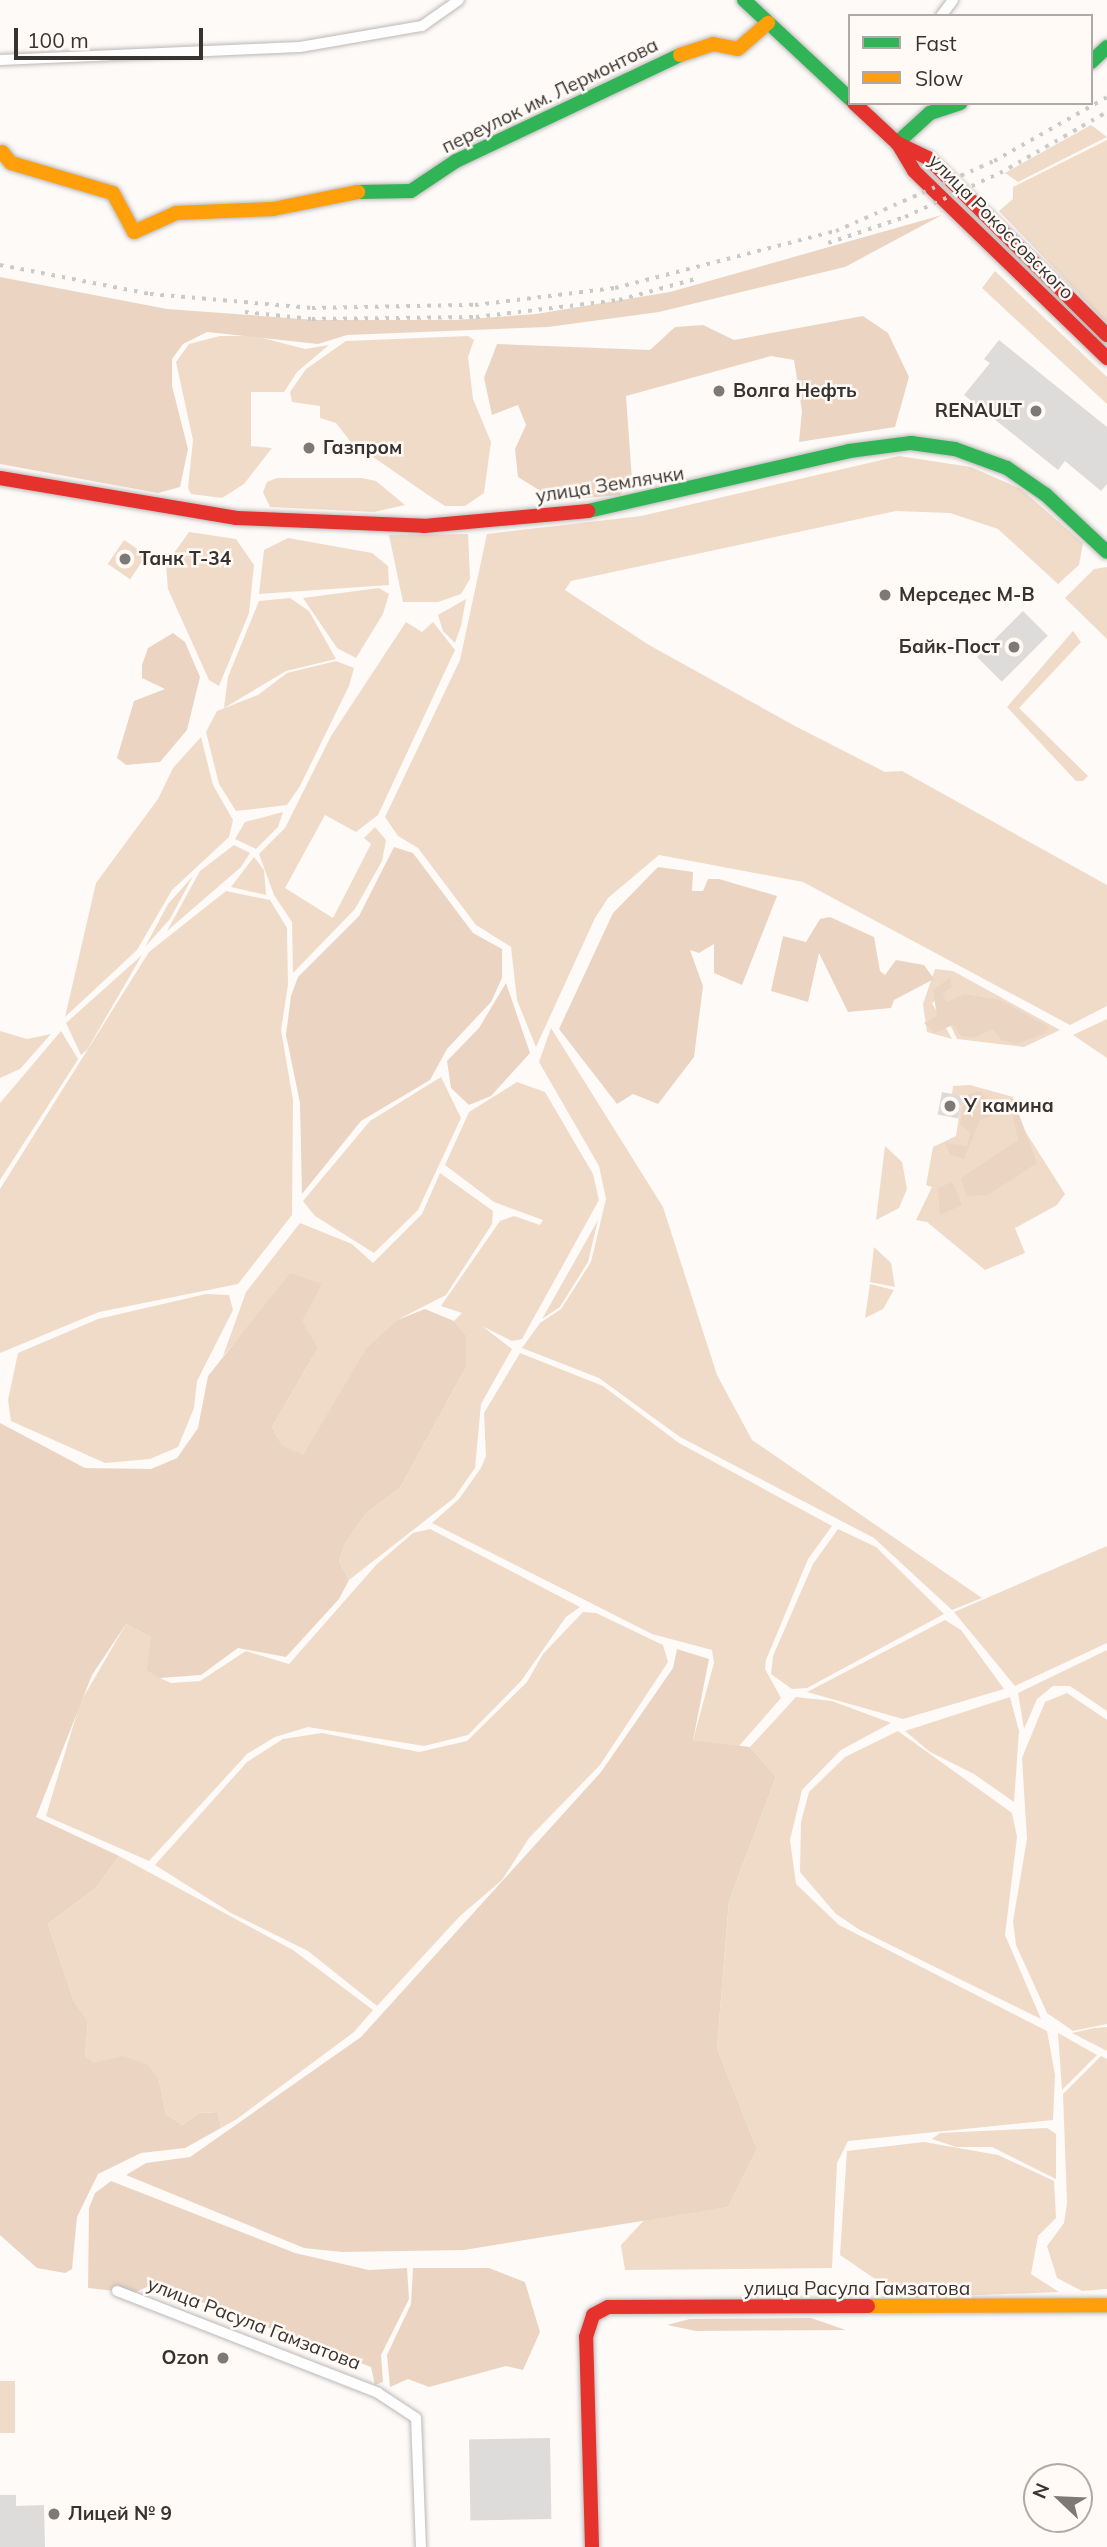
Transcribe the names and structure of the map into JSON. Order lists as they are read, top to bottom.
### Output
{
  "streets": {
    "main road": [
      "переулок им. Лермонтова",
      "улица Рокоссовского",
      "улица Землячки",
      "улица Расула Гамзатова"
    ]
  },
  "places": [
    "Волга Нефть",
    "RENAULT",
    "Газпром",
    "Танк Т-34",
    "Мерседес M-B",
    "Байк-Пост",
    "У камина",
    "Ozon",
    "Лицей № 9"
  ],
  "legend": ["Fast", "Slow"],
  "scale_bar": "100 m",
  "north": "top left"
}
